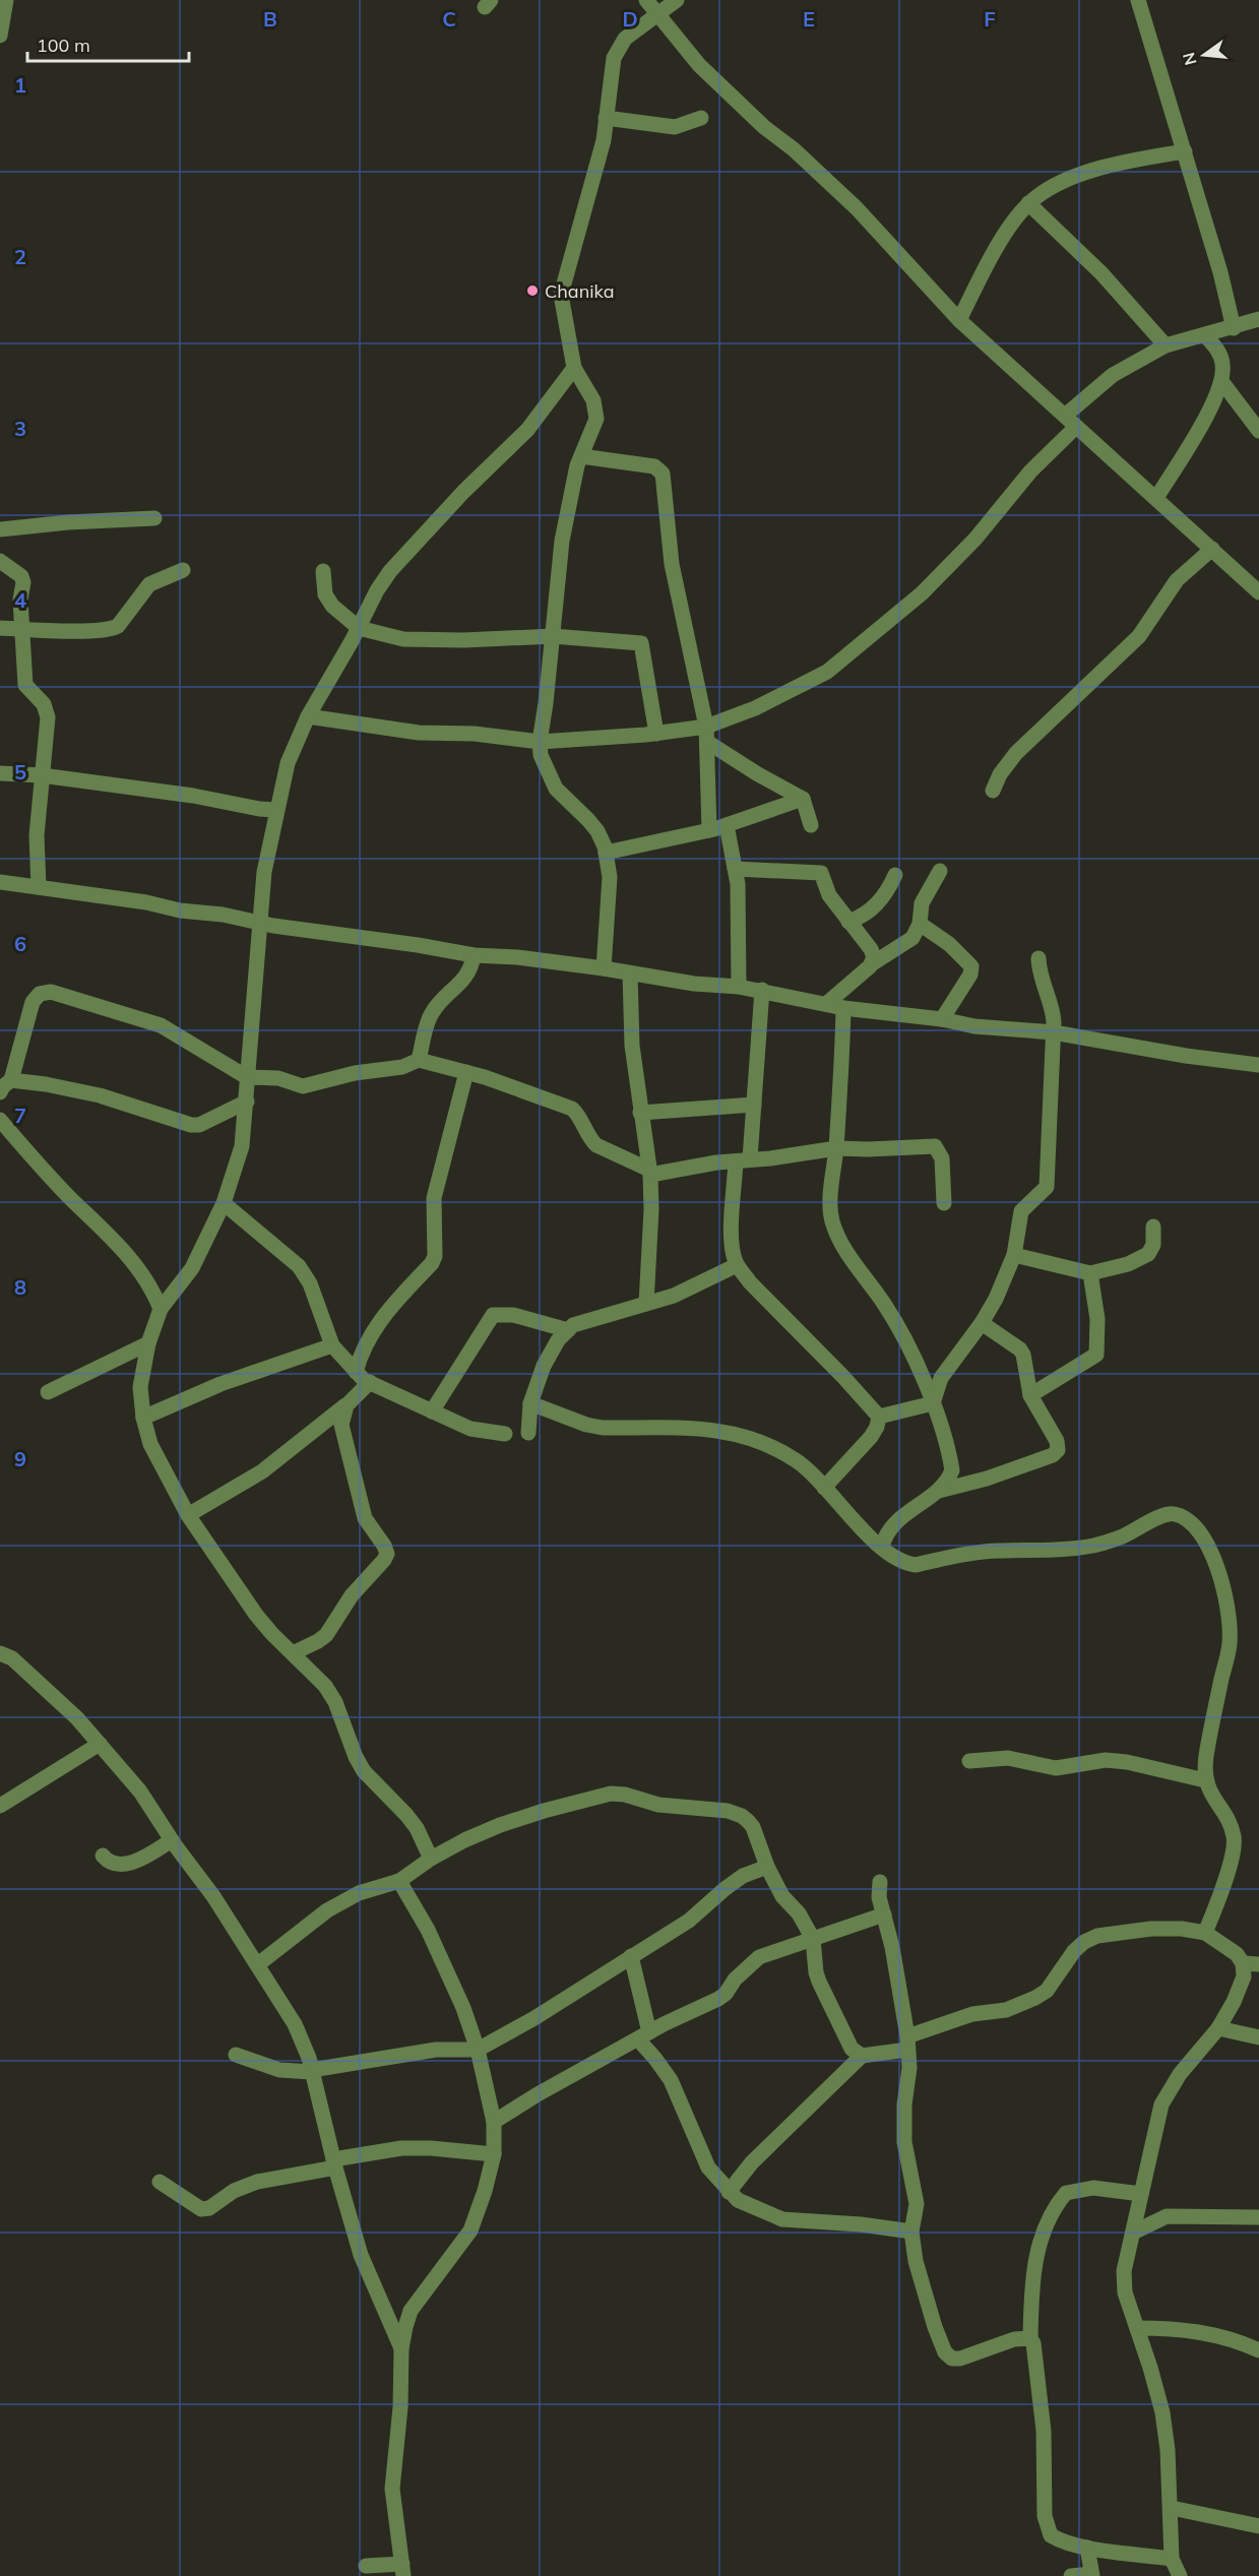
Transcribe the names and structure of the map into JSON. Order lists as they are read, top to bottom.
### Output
{
  "places": ["Chanika"],
  "scale_bar": "100 m",
  "north": "left",
  "grid": {
    "columns": [
      "B",
      "C",
      "D",
      "E",
      "F"
    ],
    "rows": [
      "1",
      "2",
      "3",
      "4",
      "5",
      "6",
      "7",
      "8",
      "9"
    ]
  }
}
